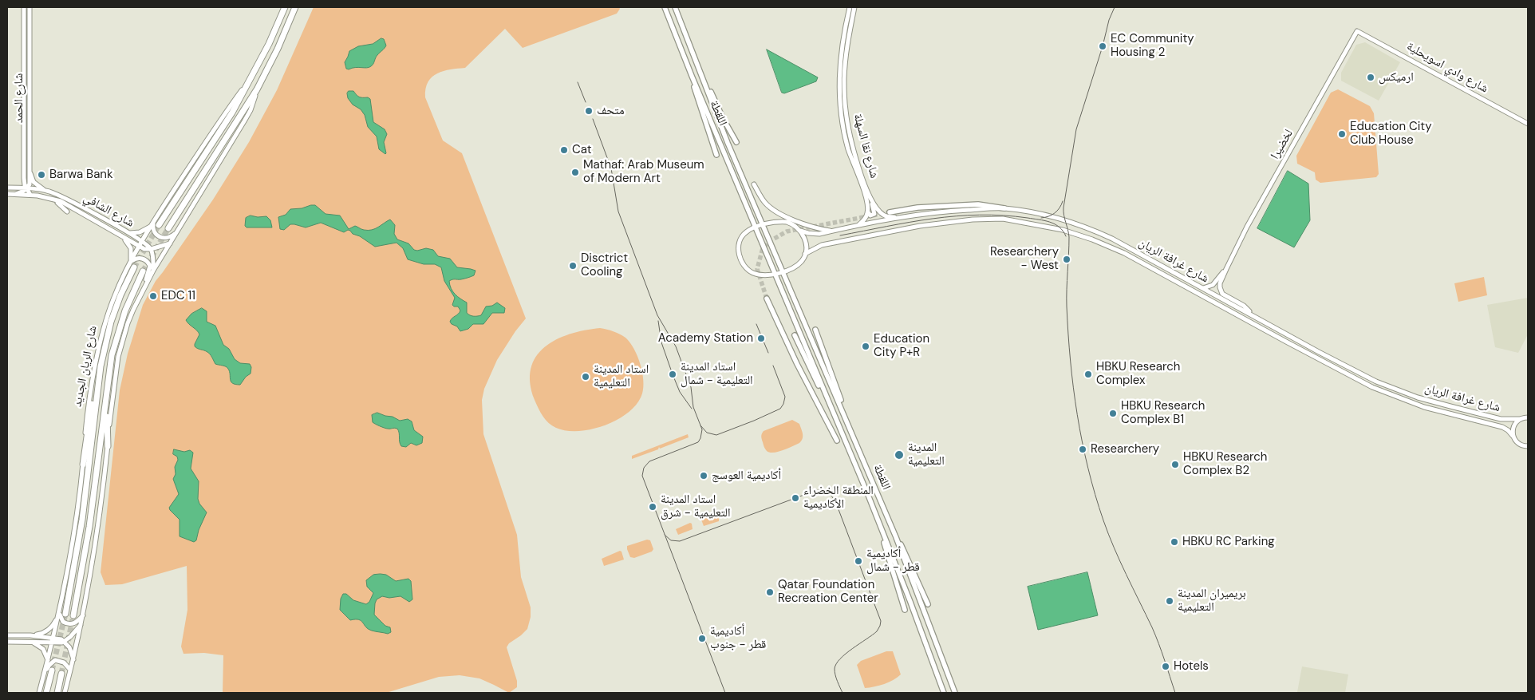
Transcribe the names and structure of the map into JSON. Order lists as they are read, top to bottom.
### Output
{
  "streets": {
    "highway": ["شارع الريان الجديد"],
    "main road": [
      "شارع وادي اسويحلية",
      "شارع الحمد",
      "اللقطة",
      "لخضيرا",
      "شارع نقا السهلة",
      "شارع الشافي",
      "شارع غرافة الريان"
    ]
  },
  "crossings": [
    ["شارع وادي اسويحلية", "لخضيرا"],
    ["شارع الحمد", "شارع الشافي"],
    ["شارع نقا السهلة", "شارع غرافة الريان"],
    ["شارع الشافي", "شارع الريان الجديد"]
  ],
  "places": [
    "EC Community Housing 2",
    "ارميكس",
    "متحف",
    "Education City Club House",
    "Cat",
    "Mathaf: Arab Museum of Modern Art",
    "Barwa Bank",
    "Researchery - West",
    "Disctrict Cooling",
    "EDC 11",
    "Academy Station",
    "Education City P+R",
    "استاد المدينة التعليمية - شمال",
    "HBKU Research Complex",
    "استاد المدينة التعليمية",
    "HBKU Research Complex B1",
    "Researchery",
    "المدينة التعليمية",
    "HBKU Research Complex B2",
    "أكاديمية العوسج",
    "المنطقة الخضراء الأكاديمية",
    "استاد المدينة التعليمية - شرق",
    "HBKU RC Parking",
    "أكاديمية قطر - شمال",
    "Qatar Foundation Recreation Center",
    "بريميران المدينة التعليمية",
    "أكاديمية قطر - جنوب",
    "Hotels"
  ]
}
